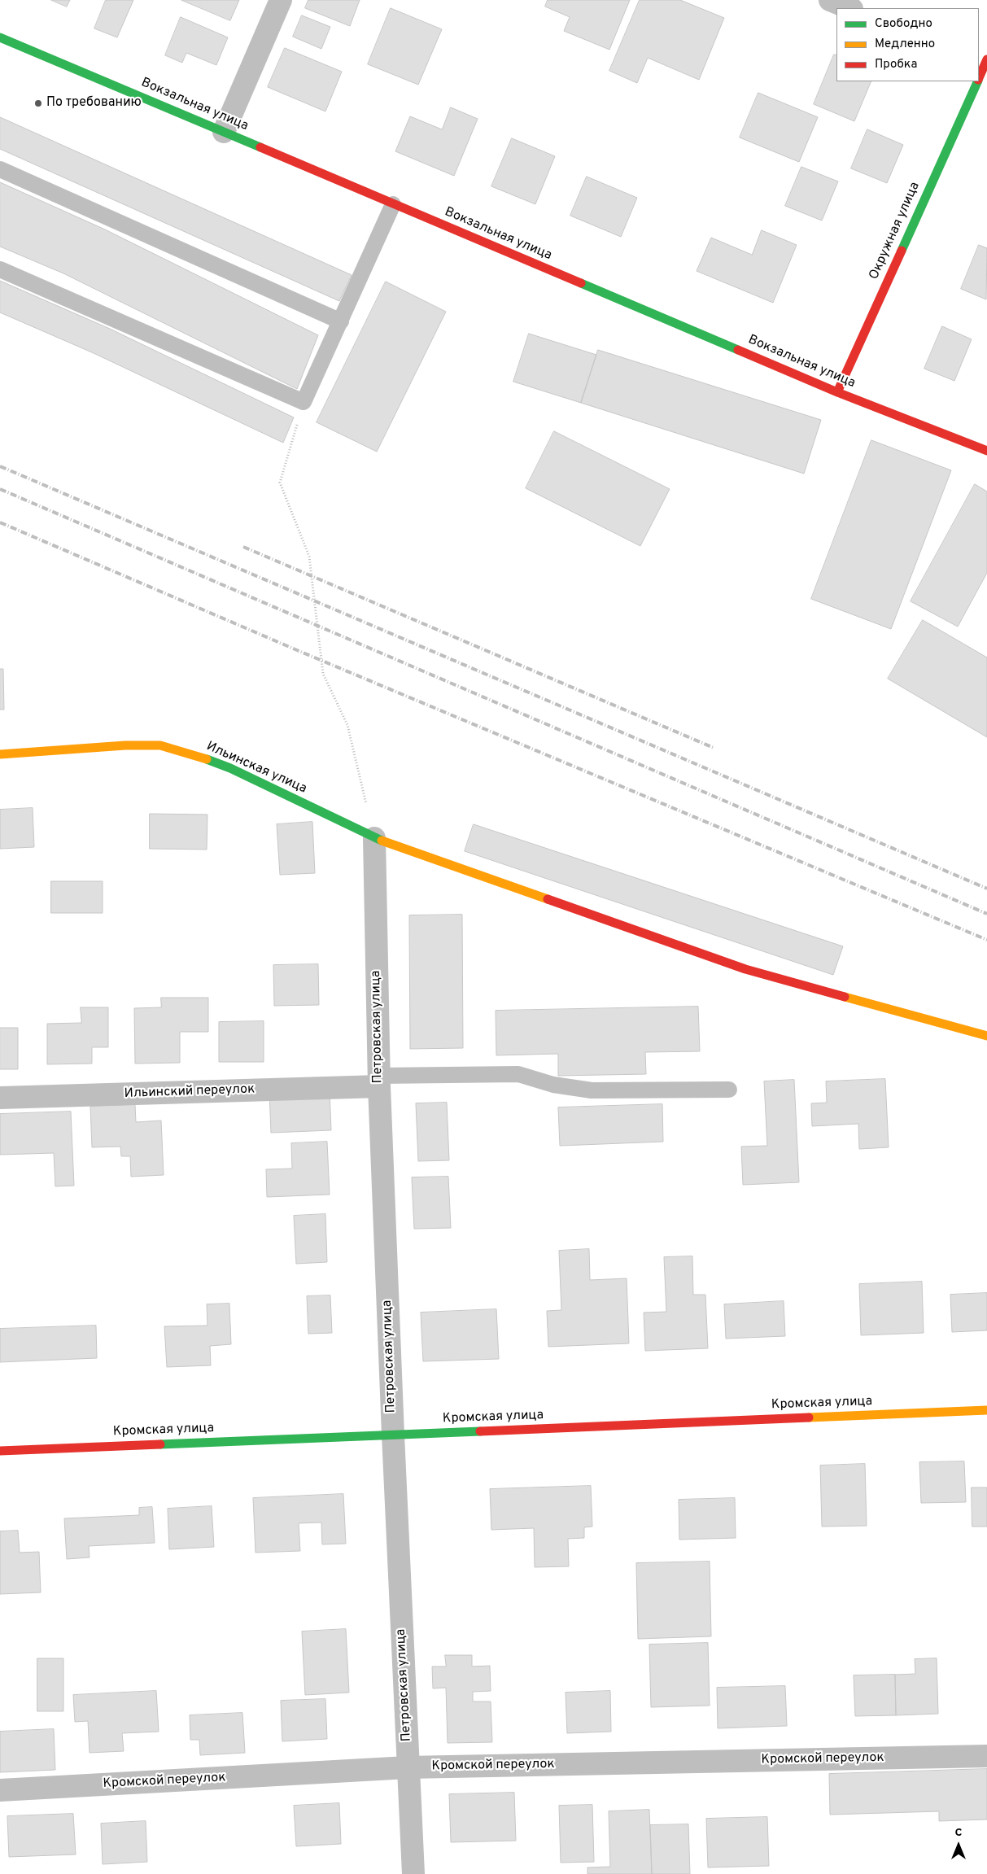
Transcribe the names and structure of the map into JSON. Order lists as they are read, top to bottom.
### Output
{
  "streets": {
    "street": [
      "Вокзальная улица",
      "Окружная улица",
      "Ильинская улица",
      "Петровская улица",
      "Ильинский переулок",
      "Кромская улица",
      "Кромской переулок"
    ]
  },
  "crossings": [
    ["Вокзальная улица", "Окружная улица"],
    ["Ильинская улица", "Петровская улица"],
    ["Петровская улица", "Ильинский переулок"],
    ["Петровская улица", "Кромская улица"],
    ["Петровская улица", "Кромской переулок"]
  ],
  "places": ["По требованию"],
  "legend": ["Свободно", "Медленно", "Пробка"],
  "north": "top"
}
